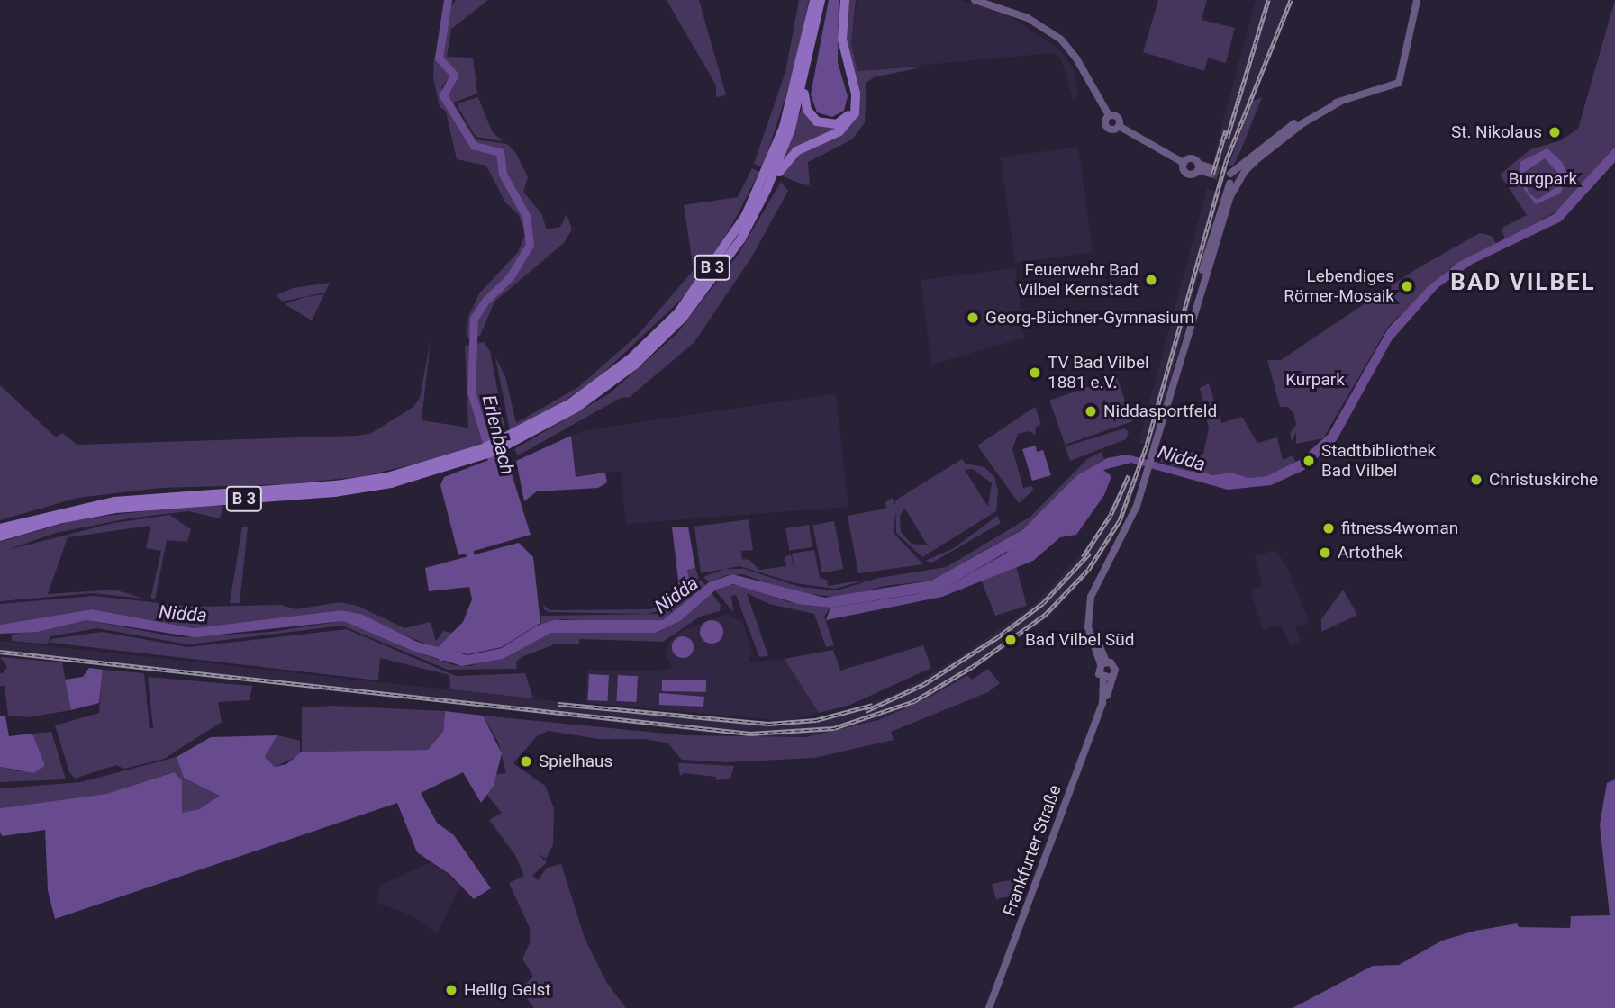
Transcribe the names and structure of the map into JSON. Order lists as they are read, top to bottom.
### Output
{
  "streets": {
    "highway": ["B 3"],
    "main road": ["Frankfurter Straße"]
  },
  "districts": ["BAD VILBEL"],
  "water": ["Erlenbach", "Nidda"],
  "parks": ["Burgpark", "Kurpark"],
  "places": [
    "St. Nikolaus",
    "Feuerwehr Bad Vilbel Kernstadt",
    "Lebendiges Römer-Mosaik",
    "Georg-Büchner-Gymnasium",
    "TV Bad Vilbel 1881 e.V.",
    "Niddasportfeld",
    "Stadtbibliothek Bad Vilbel",
    "Christuskirche",
    "fitness4woman",
    "Artothek",
    "Bad Vilbel Süd",
    "Spielhaus",
    "Heilig Geist"
  ]
}
